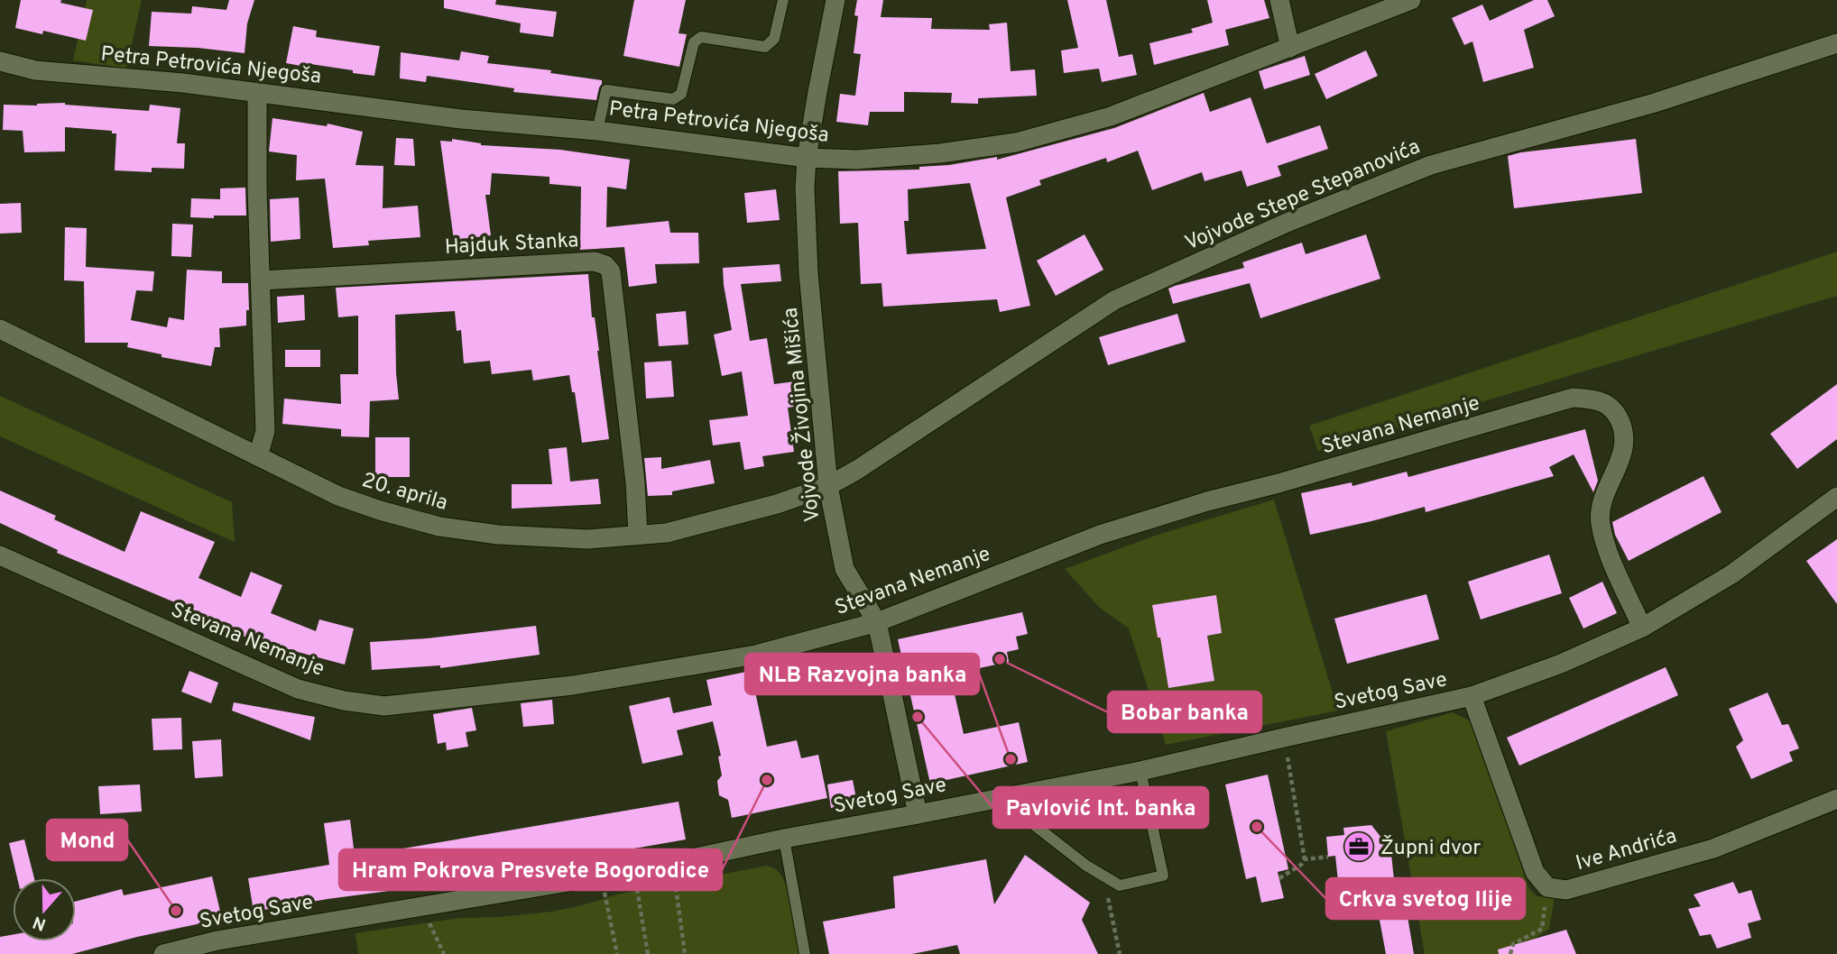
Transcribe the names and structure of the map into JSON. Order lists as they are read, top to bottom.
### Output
{
  "streets": {
    "street": [
      "Petra Petrovića Njegoša",
      "Vojvode Stepe Stepanovića",
      "Hajduk Stanka",
      "Vojvode Živojina Mišića",
      "Stevana Nemanje",
      "20. aprila",
      "Svetog Save",
      "Ive Andrića"
    ]
  },
  "crossings": [
    ["Petra Petrovića Njegoša", "Vojvode Živojina Mišića"],
    ["Vojvode Stepe Stepanovića", "Vojvode Živojina Mišića"],
    ["Vojvode Stepe Stepanovića", "20. aprila"],
    ["Hajduk Stanka", "20. aprila"],
    ["Vojvode Živojina Mišića", "Stevana Nemanje"],
    ["Vojvode Živojina Mišića", "20. aprila"],
    ["Vojvode Živojina Mišića", "Svetog Save"],
    ["Stevana Nemanje", "Svetog Save"]
  ],
  "places": {
    "other": [
      "Bobar banka",
      "Pavlović Int. banka",
      "NLB Razvojna banka",
      "Hram Pokrova Presvete Bogorodice",
      "Crkva svetog Ilije",
      "Mond"
    ],
    "office": ["Župni dvor"]
  },
  "north": "bottom"
}
